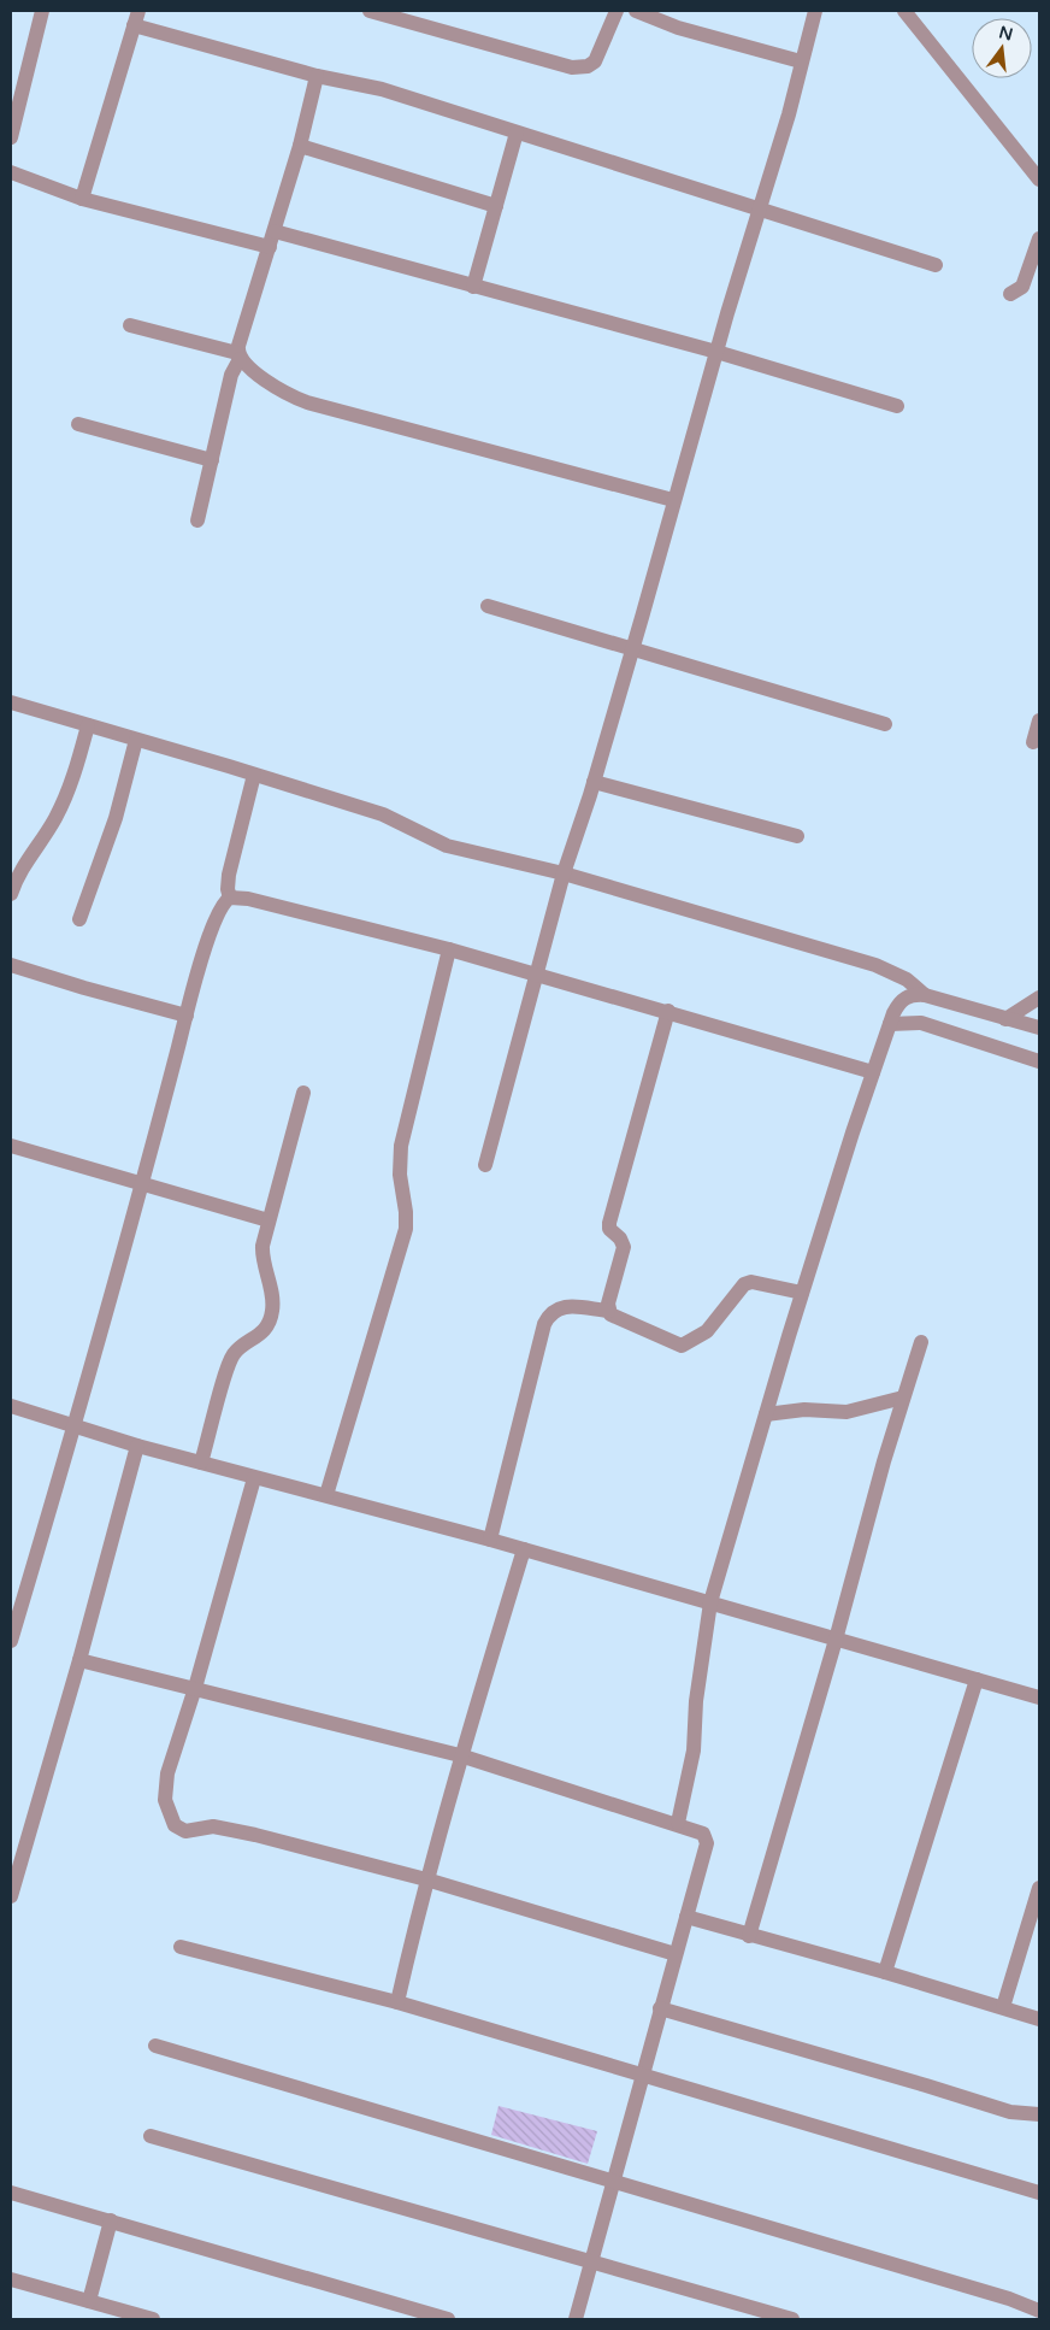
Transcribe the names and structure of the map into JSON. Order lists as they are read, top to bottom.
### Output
{
  "north": "top"
}
